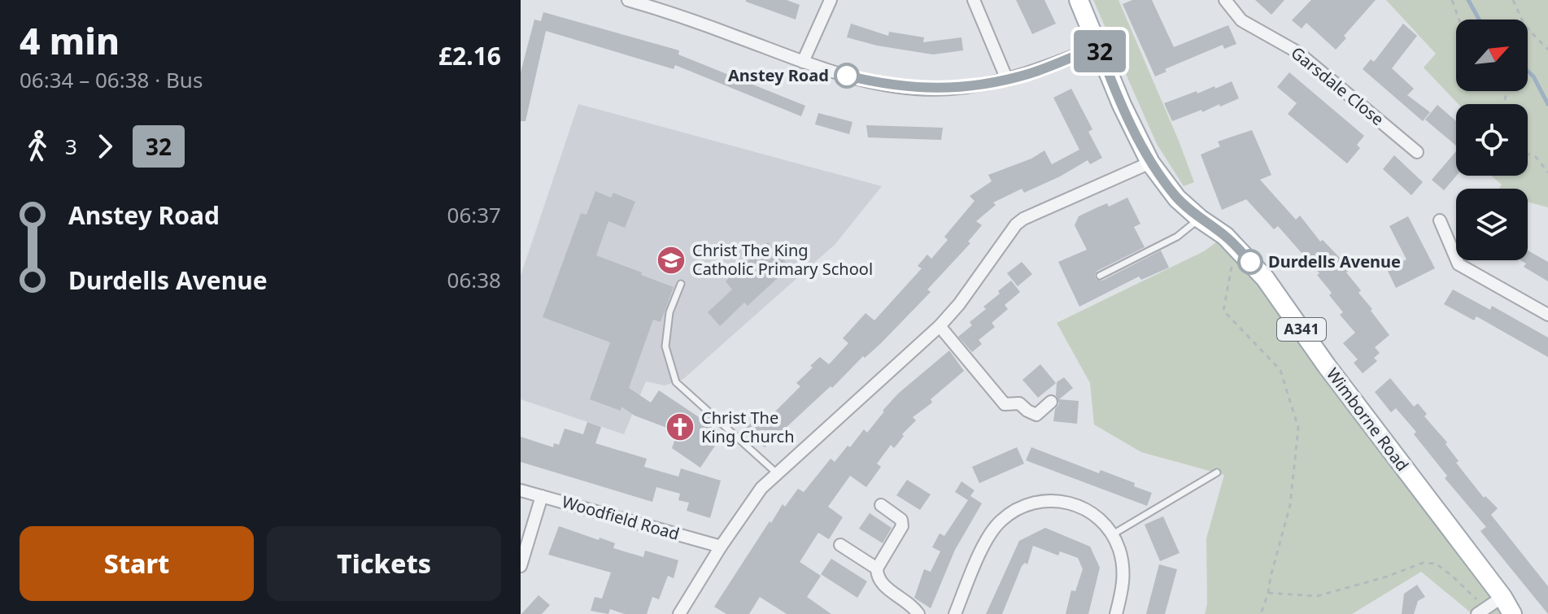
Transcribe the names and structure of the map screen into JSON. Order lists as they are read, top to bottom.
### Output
{
  "streets": {
    "main road": ["A341", "Wimborne Road"],
    "street": ["Garsdale Close", "Woodfield Road"]
  },
  "places": {
    "other": ["Anstey Road", "Durdells Avenue"],
    "school or university": ["Christ The King Catholic Primary School"],
    "church": ["Christ The King Church"]
  },
  "lines": ["bus line 32"],
  "north": "top right",
  "page": {
    "heading": ["4 min", "06:34 – 06:38 · Bus", "£2.16"],
    "on_map": "32",
    "legs": ["3", "32"],
    "list": [
      {
        "name": "Anstey Road",
        "value": "06:37"
      },
      {
        "name": "Durdells Avenue",
        "value": "06:38"
      }
    ],
    "buttons": ["Start", "Tickets"]
  }
}
